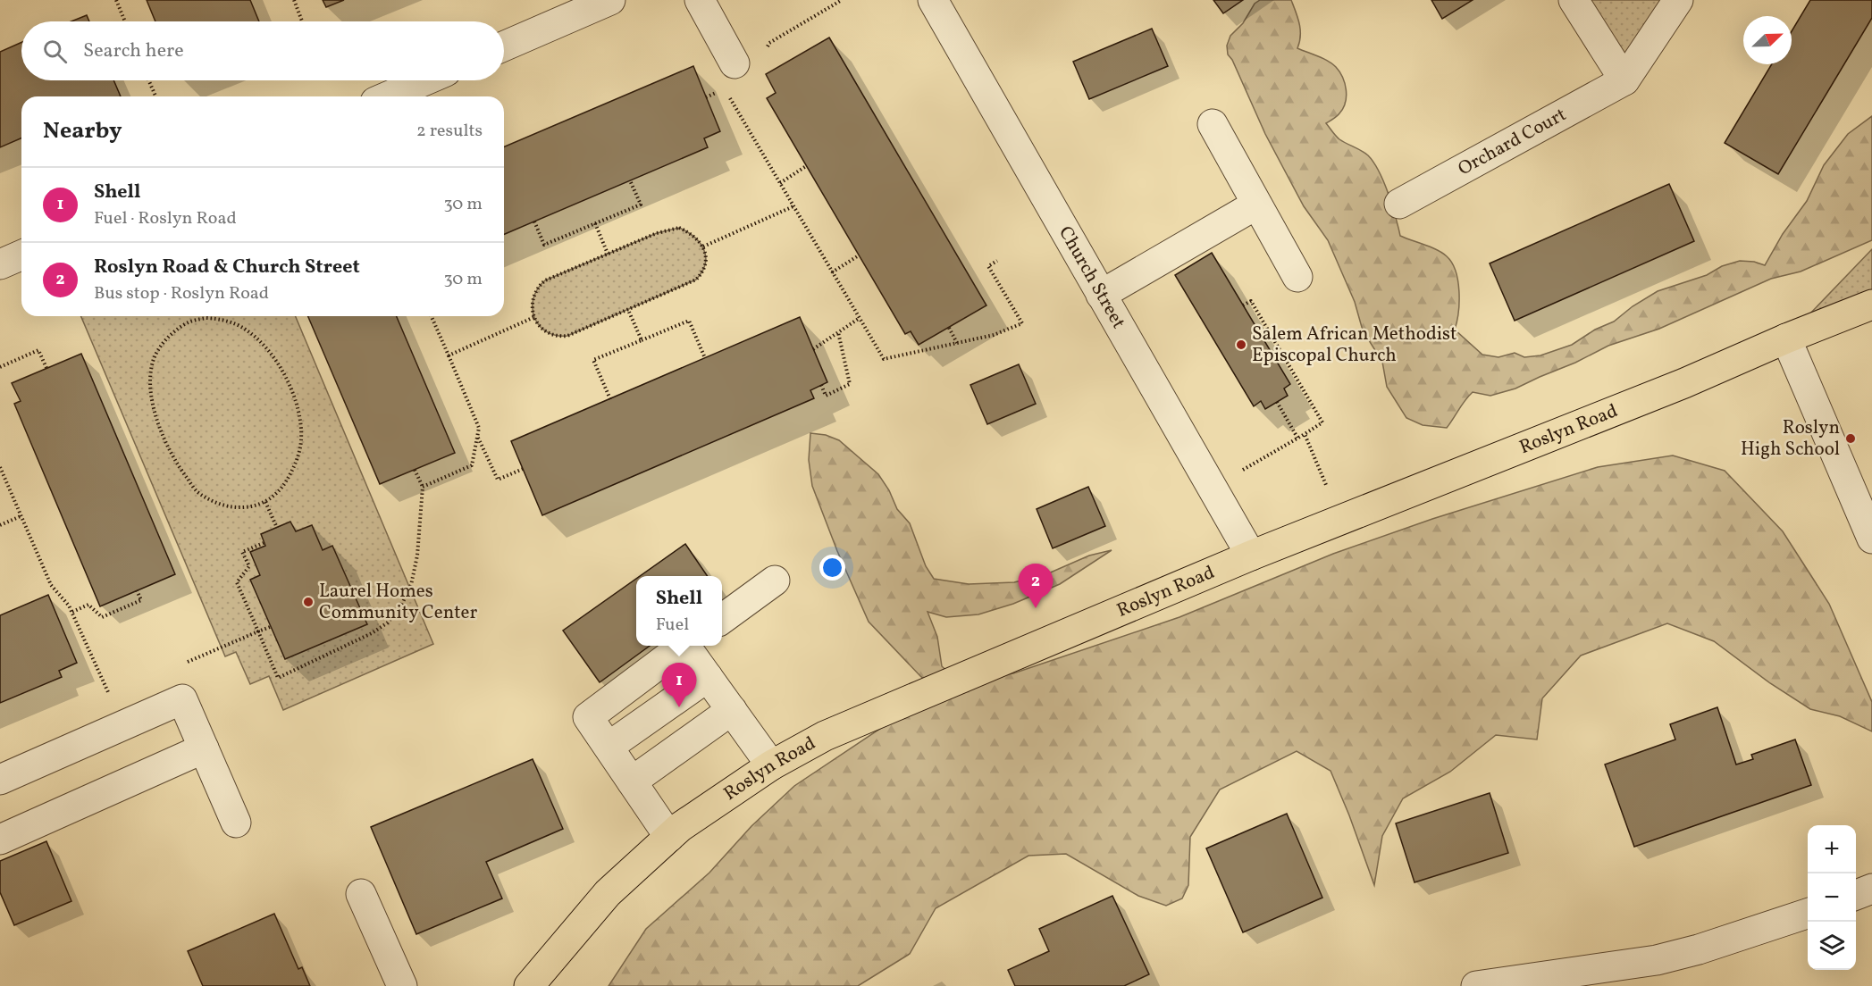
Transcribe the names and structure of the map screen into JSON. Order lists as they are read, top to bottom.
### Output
{
  "streets": {
    "main road": ["Roslyn Road"],
    "street": ["Orchard Court", "Church Street"]
  },
  "crossings": [
    ["Church Street", "Roslyn Road"]
  ],
  "places": ["Salem African Methodist Episcopal Church", "Roslyn High School", "Laurel Homes Community Center"],
  "north": "top right",
  "page": {
    "search": "Search here",
    "heading": ["Nearby", "2 results"],
    "list": [
      {
        "mark": "1",
        "name": "Shell",
        "note": "Fuel · Roslyn Road",
        "value": "30 m"
      },
      {
        "mark": "2",
        "name": "Roslyn Road & Church Street",
        "note": "Bus stop · Roslyn Road",
        "value": "30 m"
      }
    ],
    "pins": ["2", "1"],
    "popup": ["Shell", "Fuel"],
    "map_buttons": ["+", "−"]
  }
}
